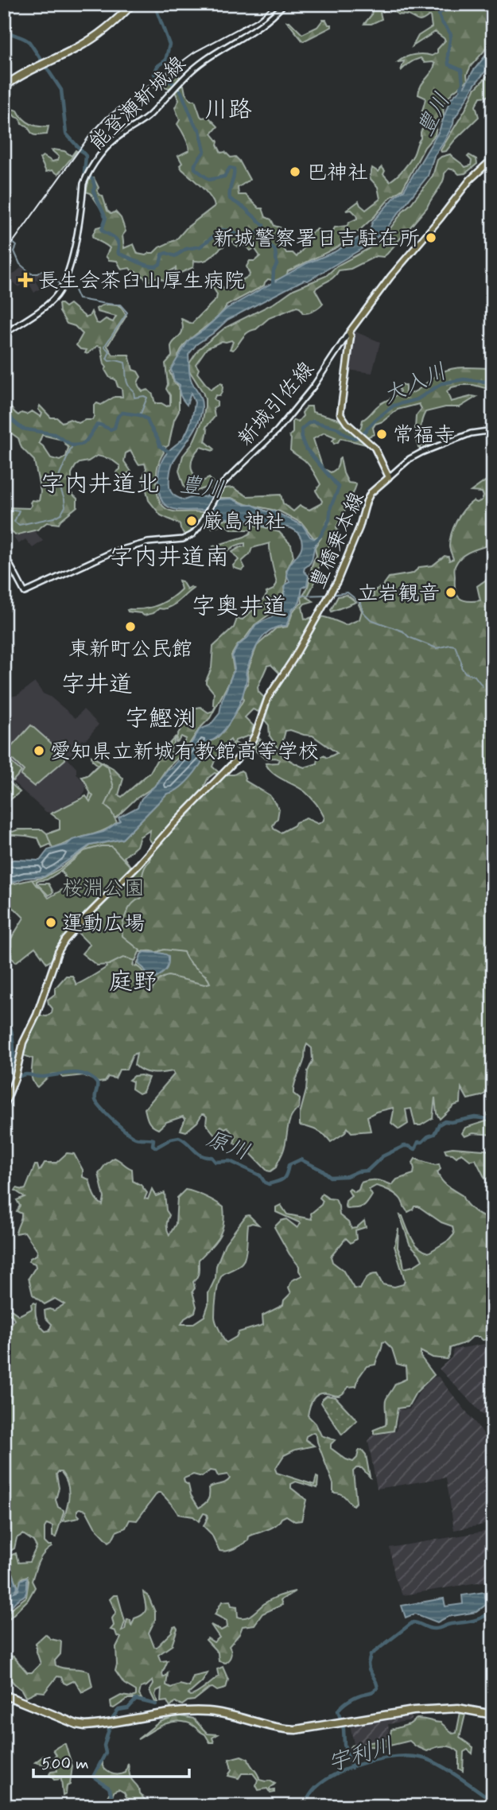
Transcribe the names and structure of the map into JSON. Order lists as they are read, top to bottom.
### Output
{
  "streets": {
    "main road": ["能登瀬新城線", "新城引佐線", "豊橋乗本線"]
  },
  "crossings": [
    ["新城引佐線", "豊橋乗本線"]
  ],
  "districts": [
    "川路",
    "字内井道北",
    "字内井道南",
    "字奥井道",
    "字井道",
    "字鰹渕",
    "庭野"
  ],
  "water": [
    "豊川",
    "大入川",
    "原川",
    "宇利川"
  ],
  "parks": ["桜淵公園"],
  "places": {
    "other": [
      "巴神社",
      "新城警察署日吉駐在所",
      "常福寺",
      "厳島神社",
      "立岩観音",
      "東新町公民館",
      "愛知県立新城有教館高等学校",
      "運動広場"
    ],
    "health": ["長生会茶臼山厚生病院"]
  },
  "scale_bar": "500 m"
}
